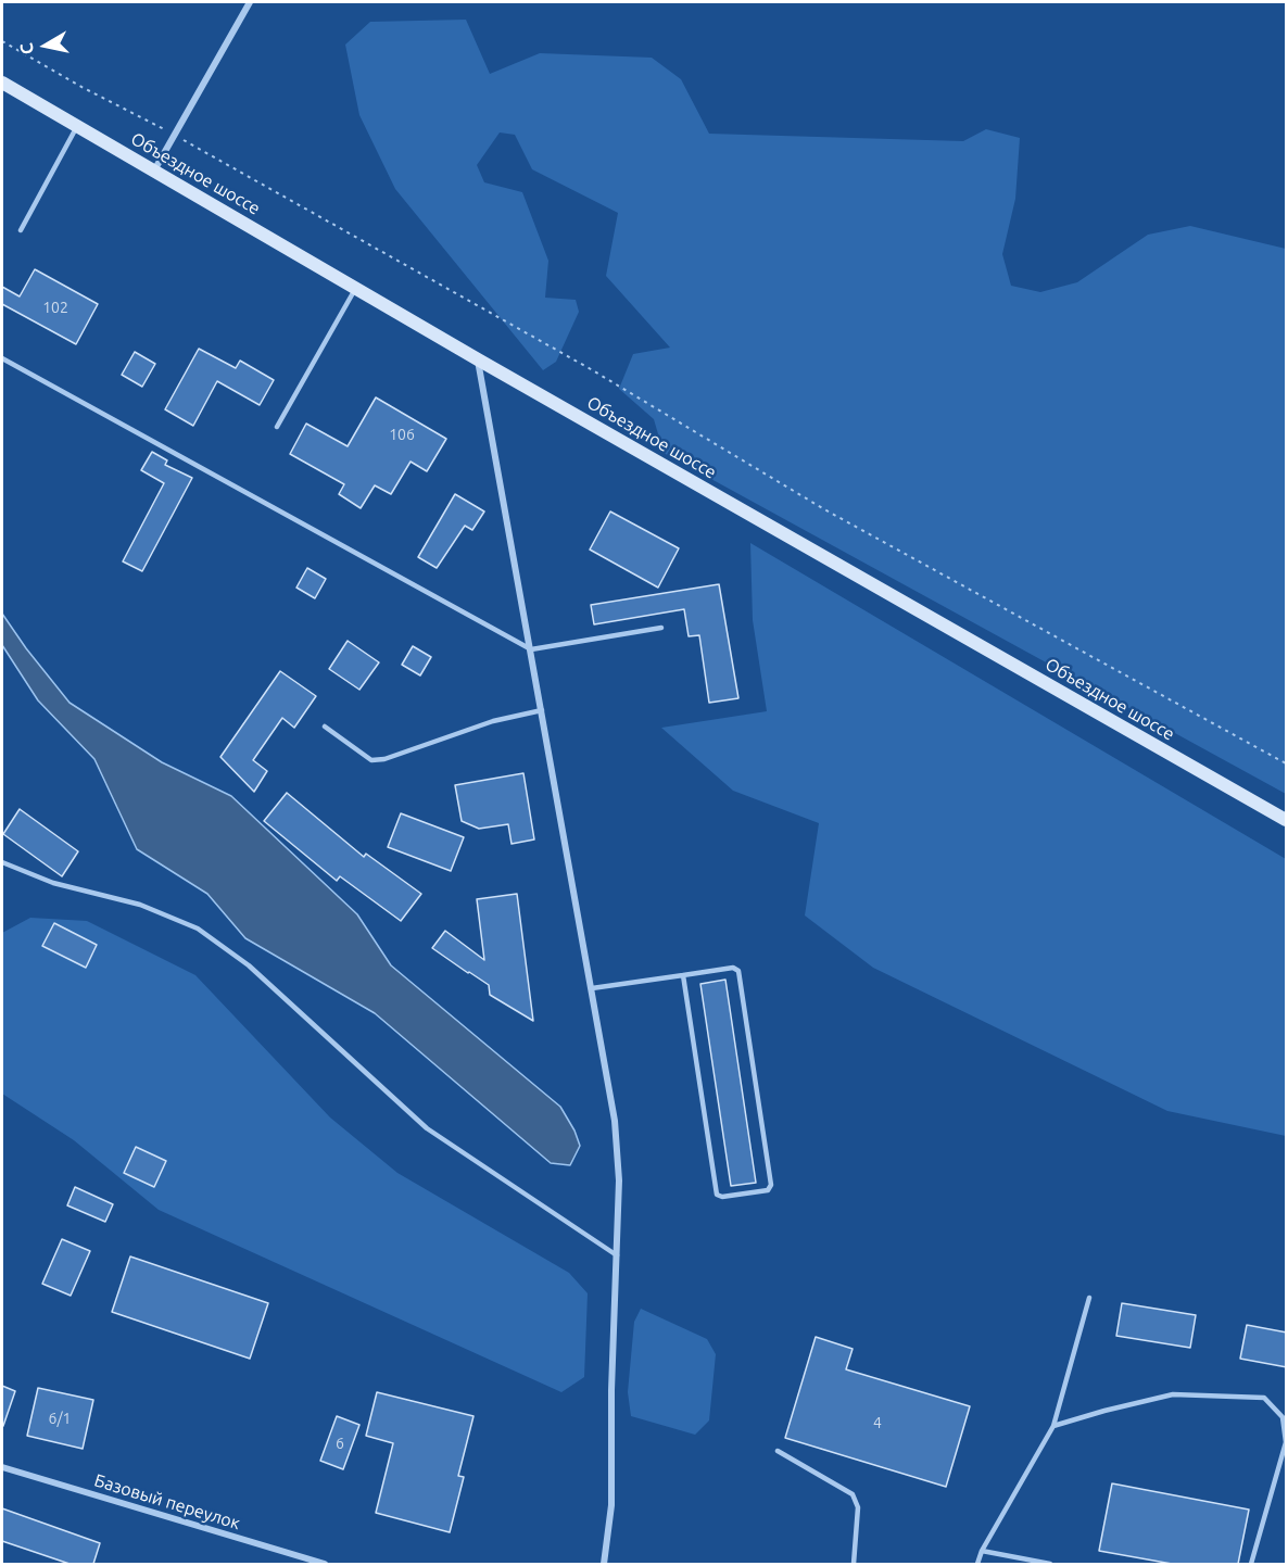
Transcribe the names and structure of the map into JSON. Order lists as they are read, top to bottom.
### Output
{
  "streets": {
    "main road": ["Объездное шоссе"],
    "street": ["Базовый переулок"]
  },
  "house_numbers": [
    "102",
    "106",
    "6/1",
    "4",
    "6"
  ],
  "north": "left"
}
